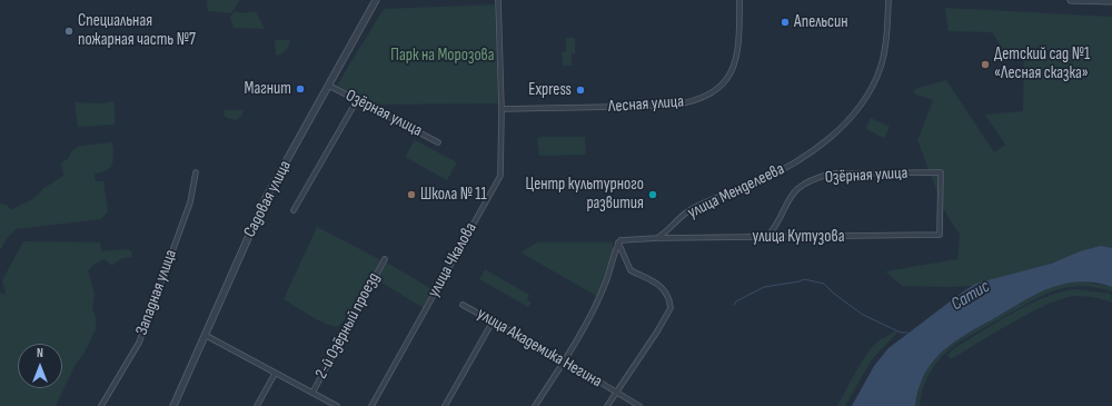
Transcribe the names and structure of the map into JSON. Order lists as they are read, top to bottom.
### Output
{
  "streets": {
    "street": [
      "Лесная улица",
      "Озёрная улица",
      "улица Менделеева",
      "Садовая улица",
      "улица Кутузова",
      "улица Чкалова",
      "Западная улица",
      "2-й Озёрный проезд",
      "улица Академика Негина"
    ]
  },
  "crossings": [
    ["Лесная улица", "улица Чкалова"],
    ["Озёрная улица", "Садовая улица"],
    ["Озёрная улица", "улица Кутузова"],
    ["улица Менделеева", "улица Кутузова"]
  ],
  "water": ["Сатис"],
  "parks": ["Парк на Морозова"],
  "places": [
    "Апельсин",
    "Специальная пожарная часть №7",
    "Детский сад №1 «Лесная сказка»",
    "Магнит",
    "Express",
    "Школа № 11",
    "Центр культурного развития"
  ],
  "north": "top"
}
